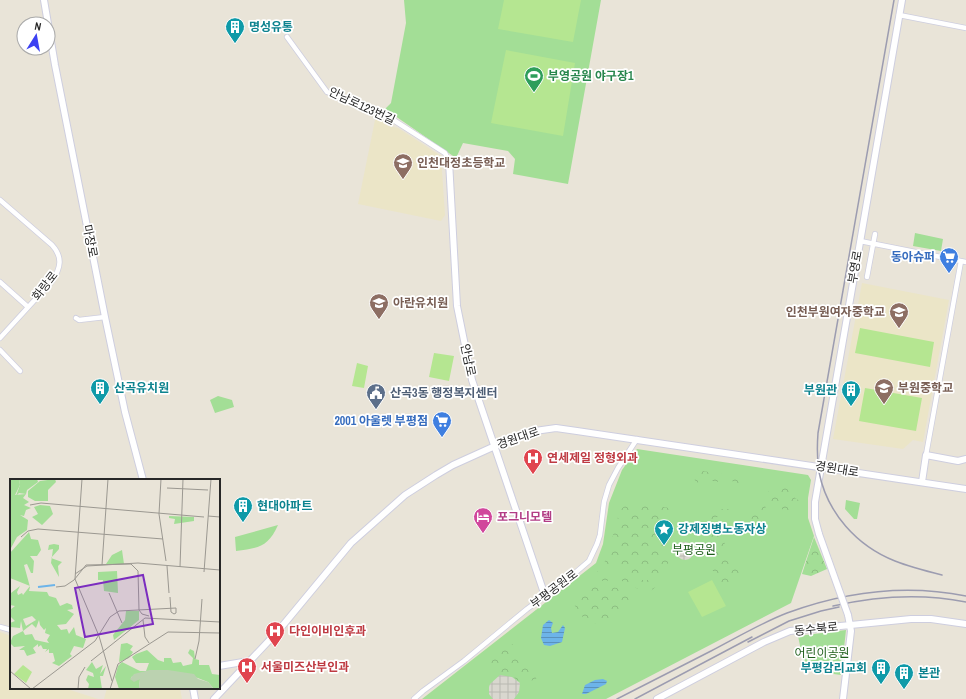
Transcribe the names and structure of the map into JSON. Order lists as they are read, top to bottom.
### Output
{
  "streets": {
    "main road": [
      "마장로",
      "부영로",
      "안남로",
      "경원대로",
      "동수북로"
    ],
    "street": ["안남로123번길", "화랑로", "부평공원로"]
  },
  "crossings": [
    ["안남로123번길", "안남로"],
    ["부영로", "경원대로"],
    ["부영로", "동수북로"],
    ["안남로", "경원대로"],
    ["안남로", "부평공원로"],
    ["경원대로", "부평공원로"]
  ],
  "parks": ["부평공원", "어린이공원"],
  "places": {
    "building": [
      "명성유통",
      "산곡유치원",
      "부원관",
      "현대아파트",
      "부평감리교회",
      "본관"
    ],
    "sports": ["부영공원 야구장1"],
    "school or university": [
      "인천대정초등학교",
      "아란유치원",
      "인천부원여자중학교",
      "부원중학교"
    ],
    "supermarket": ["동아슈퍼", "2001 아울렛 부평점"],
    "public building": ["산곡3동 행정복지센터"],
    "hospital": ["연세제일 정형외과", "다인이비인후과", "서울미즈산부인과"],
    "hotel": ["포그니모텔"],
    "place": ["강제징병노동자상"]
  },
  "north": "top"
}
